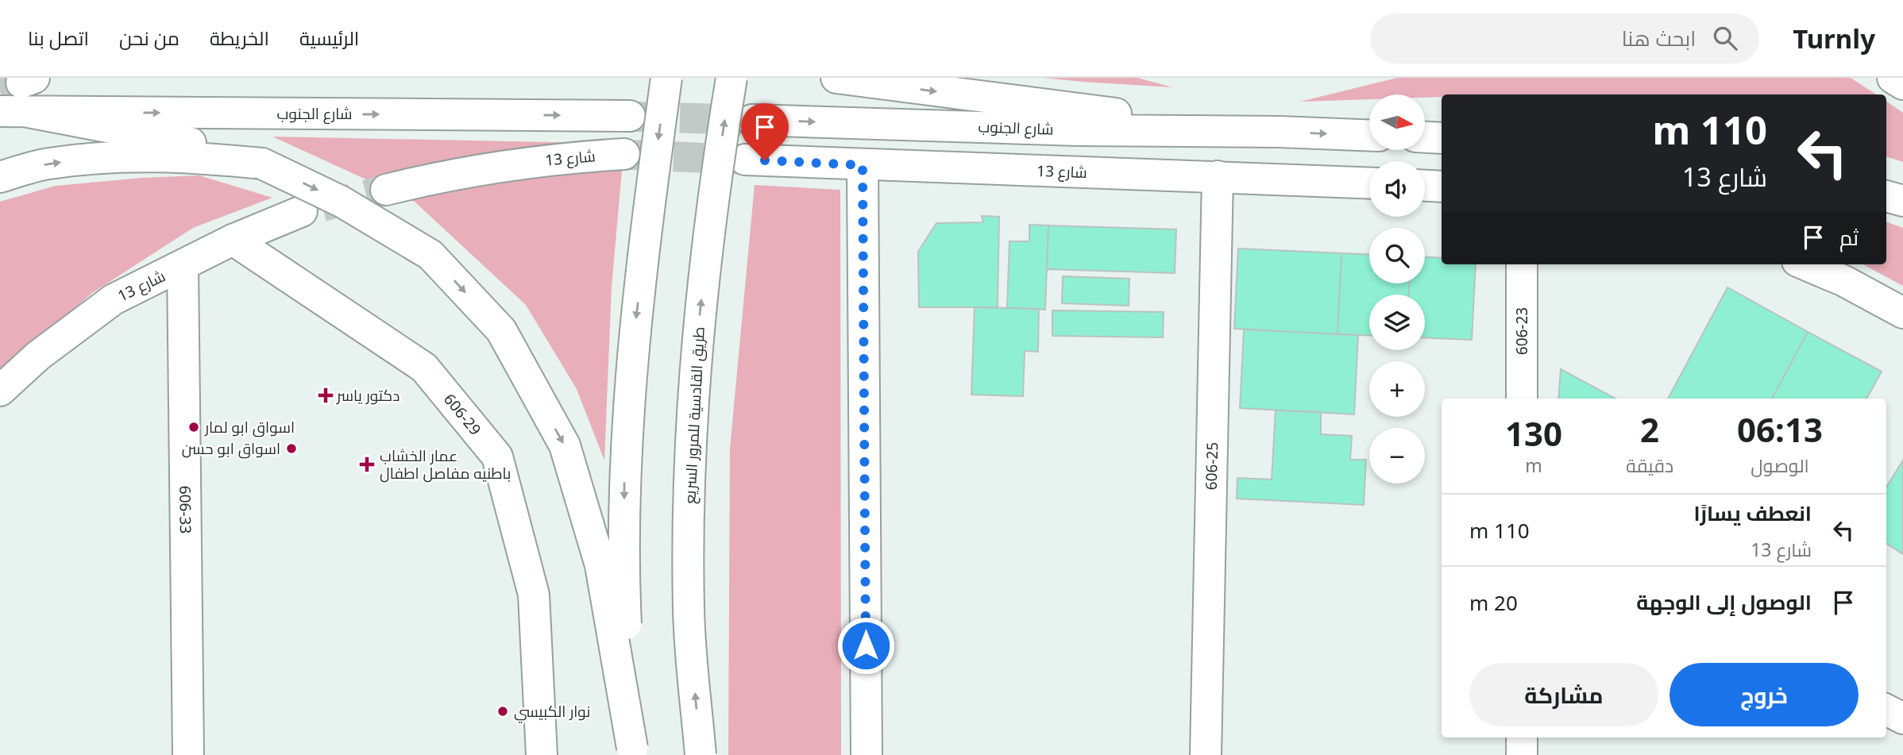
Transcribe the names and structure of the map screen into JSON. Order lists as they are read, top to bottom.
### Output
{
  "streets": {
    "main road": [
      "شارع الجنوب",
      "شارع 13",
      "606-23",
      "606-29",
      "طريق القادسية للمرور السريع",
      "606-25",
      "606-33"
    ]
  },
  "crossings": [
    ["شارع 13", "606-29"],
    ["شارع 13", "606-25"],
    ["شارع 13", "606-33"]
  ],
  "places": {
    "health": ["دكتور ياسر", "عمار الخشاب باطنيه مفاصل اطفال"],
    "other": ["اسواق ابو لمار", "اسواق ابو حسن", "نوار الكبيسي"]
  },
  "north": "right",
  "page": {
    "header": "Turnly",
    "search": "ابحث هنا",
    "nav": [
      "الرئيسية",
      "الخريطة",
      "من نحن",
      "اتصل بنا"
    ],
    "map_buttons": ["+", "−"],
    "turn": ["110 m", "شارع 13"],
    "then": "ثم",
    "eta": [
      "06:13",
      "الوصول",
      "2",
      "دقيقة",
      "130",
      "m"
    ],
    "list": [
      {
        "name": "انعطف يسارًا",
        "note": "شارع 13",
        "value": "110 m"
      },
      {
        "name": "الوصول إلى الوجهة",
        "value": "20 m"
      }
    ],
    "buttons": ["خروج", "مشاركة"]
  }
}
